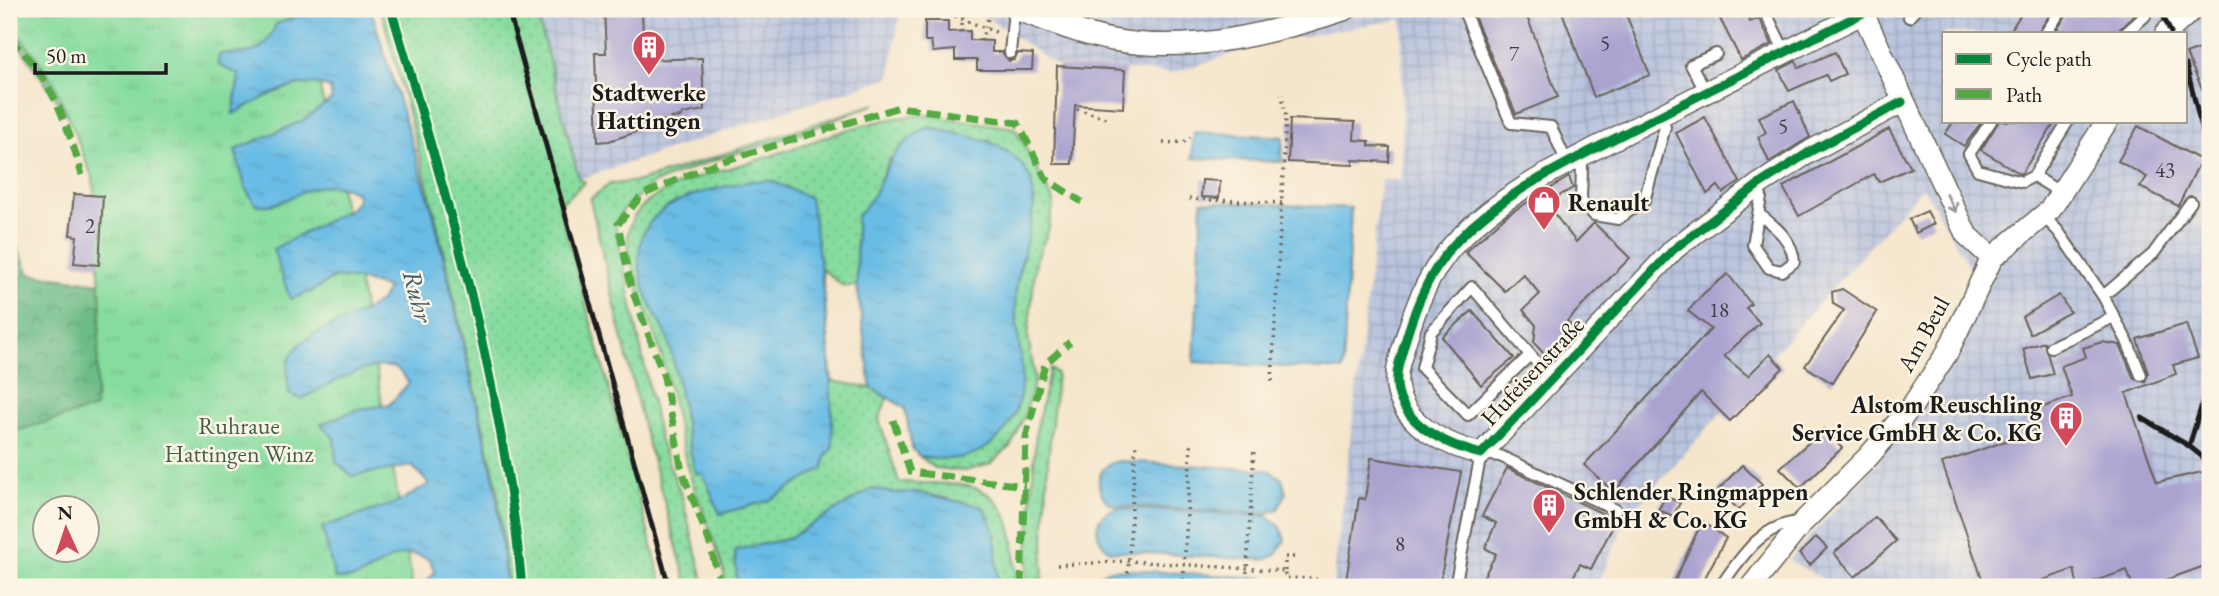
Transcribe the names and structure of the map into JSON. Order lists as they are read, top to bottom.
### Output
{
  "streets": {
    "street": ["Am Beul", "Hufeisenstraße"]
  },
  "water": ["Ruhr"],
  "parks": ["Ruhraue Hattingen Winz"],
  "places": {
    "building": ["Stadtwerke Hattingen", "Alstom Reuschling Service GmbH & Co. KG", "Schlender Ringmappen GmbH & Co. KG"],
    "shop": ["Renault"]
  },
  "house_numbers": [
    "5",
    "7",
    "5",
    "43",
    "2",
    "18",
    "8"
  ],
  "legend": ["Cycle path", "Path"],
  "scale_bar": "50 m",
  "north": "top"
}
